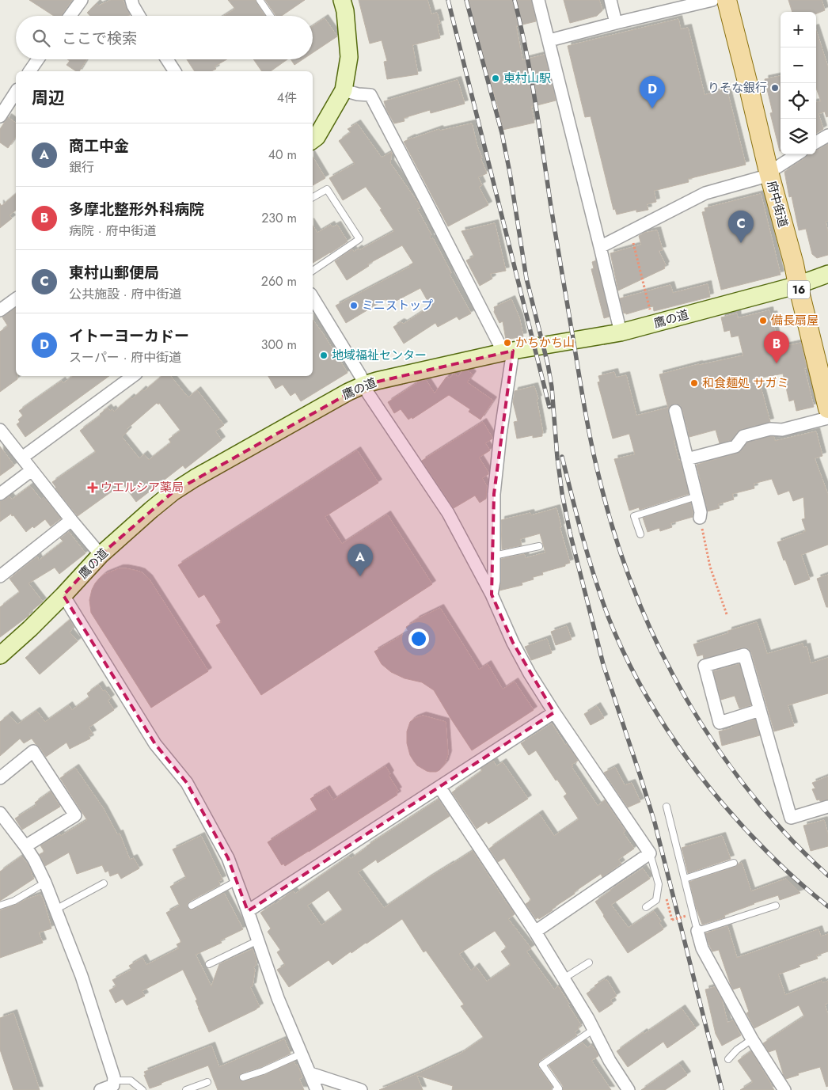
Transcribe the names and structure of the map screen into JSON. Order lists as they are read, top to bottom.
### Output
{
  "streets": {
    "main road": ["府中街道", "16"],
    "street": ["鷹の道"]
  },
  "crossings": [
    ["府中街道", "鷹の道"]
  ],
  "places": {
    "other": [
      "東村山駅",
      "りそな銀行",
      "ミニストップ",
      "備長扇屋",
      "かちかち山",
      "地域福祉センター",
      "和食麺処 サガミ"
    ],
    "health": ["ウエルシア薬局"]
  },
  "page": {
    "map_buttons": ["+", "−"],
    "search": "ここで検索",
    "heading": ["周辺", "4件"],
    "pins": [
      "D",
      "C",
      "B",
      "A"
    ],
    "list": [
      {
        "mark": "A",
        "name": "商工中金",
        "note": "銀行",
        "value": "40 m"
      },
      {
        "mark": "B",
        "name": "多摩北整形外科病院",
        "note": "病院 · 府中街道",
        "value": "230 m"
      },
      {
        "mark": "C",
        "name": "東村山郵便局",
        "note": "公共施設 · 府中街道",
        "value": "260 m"
      },
      {
        "mark": "D",
        "name": "イトーヨーカドー",
        "note": "スーパー · 府中街道",
        "value": "300 m"
      }
    ]
  }
}
